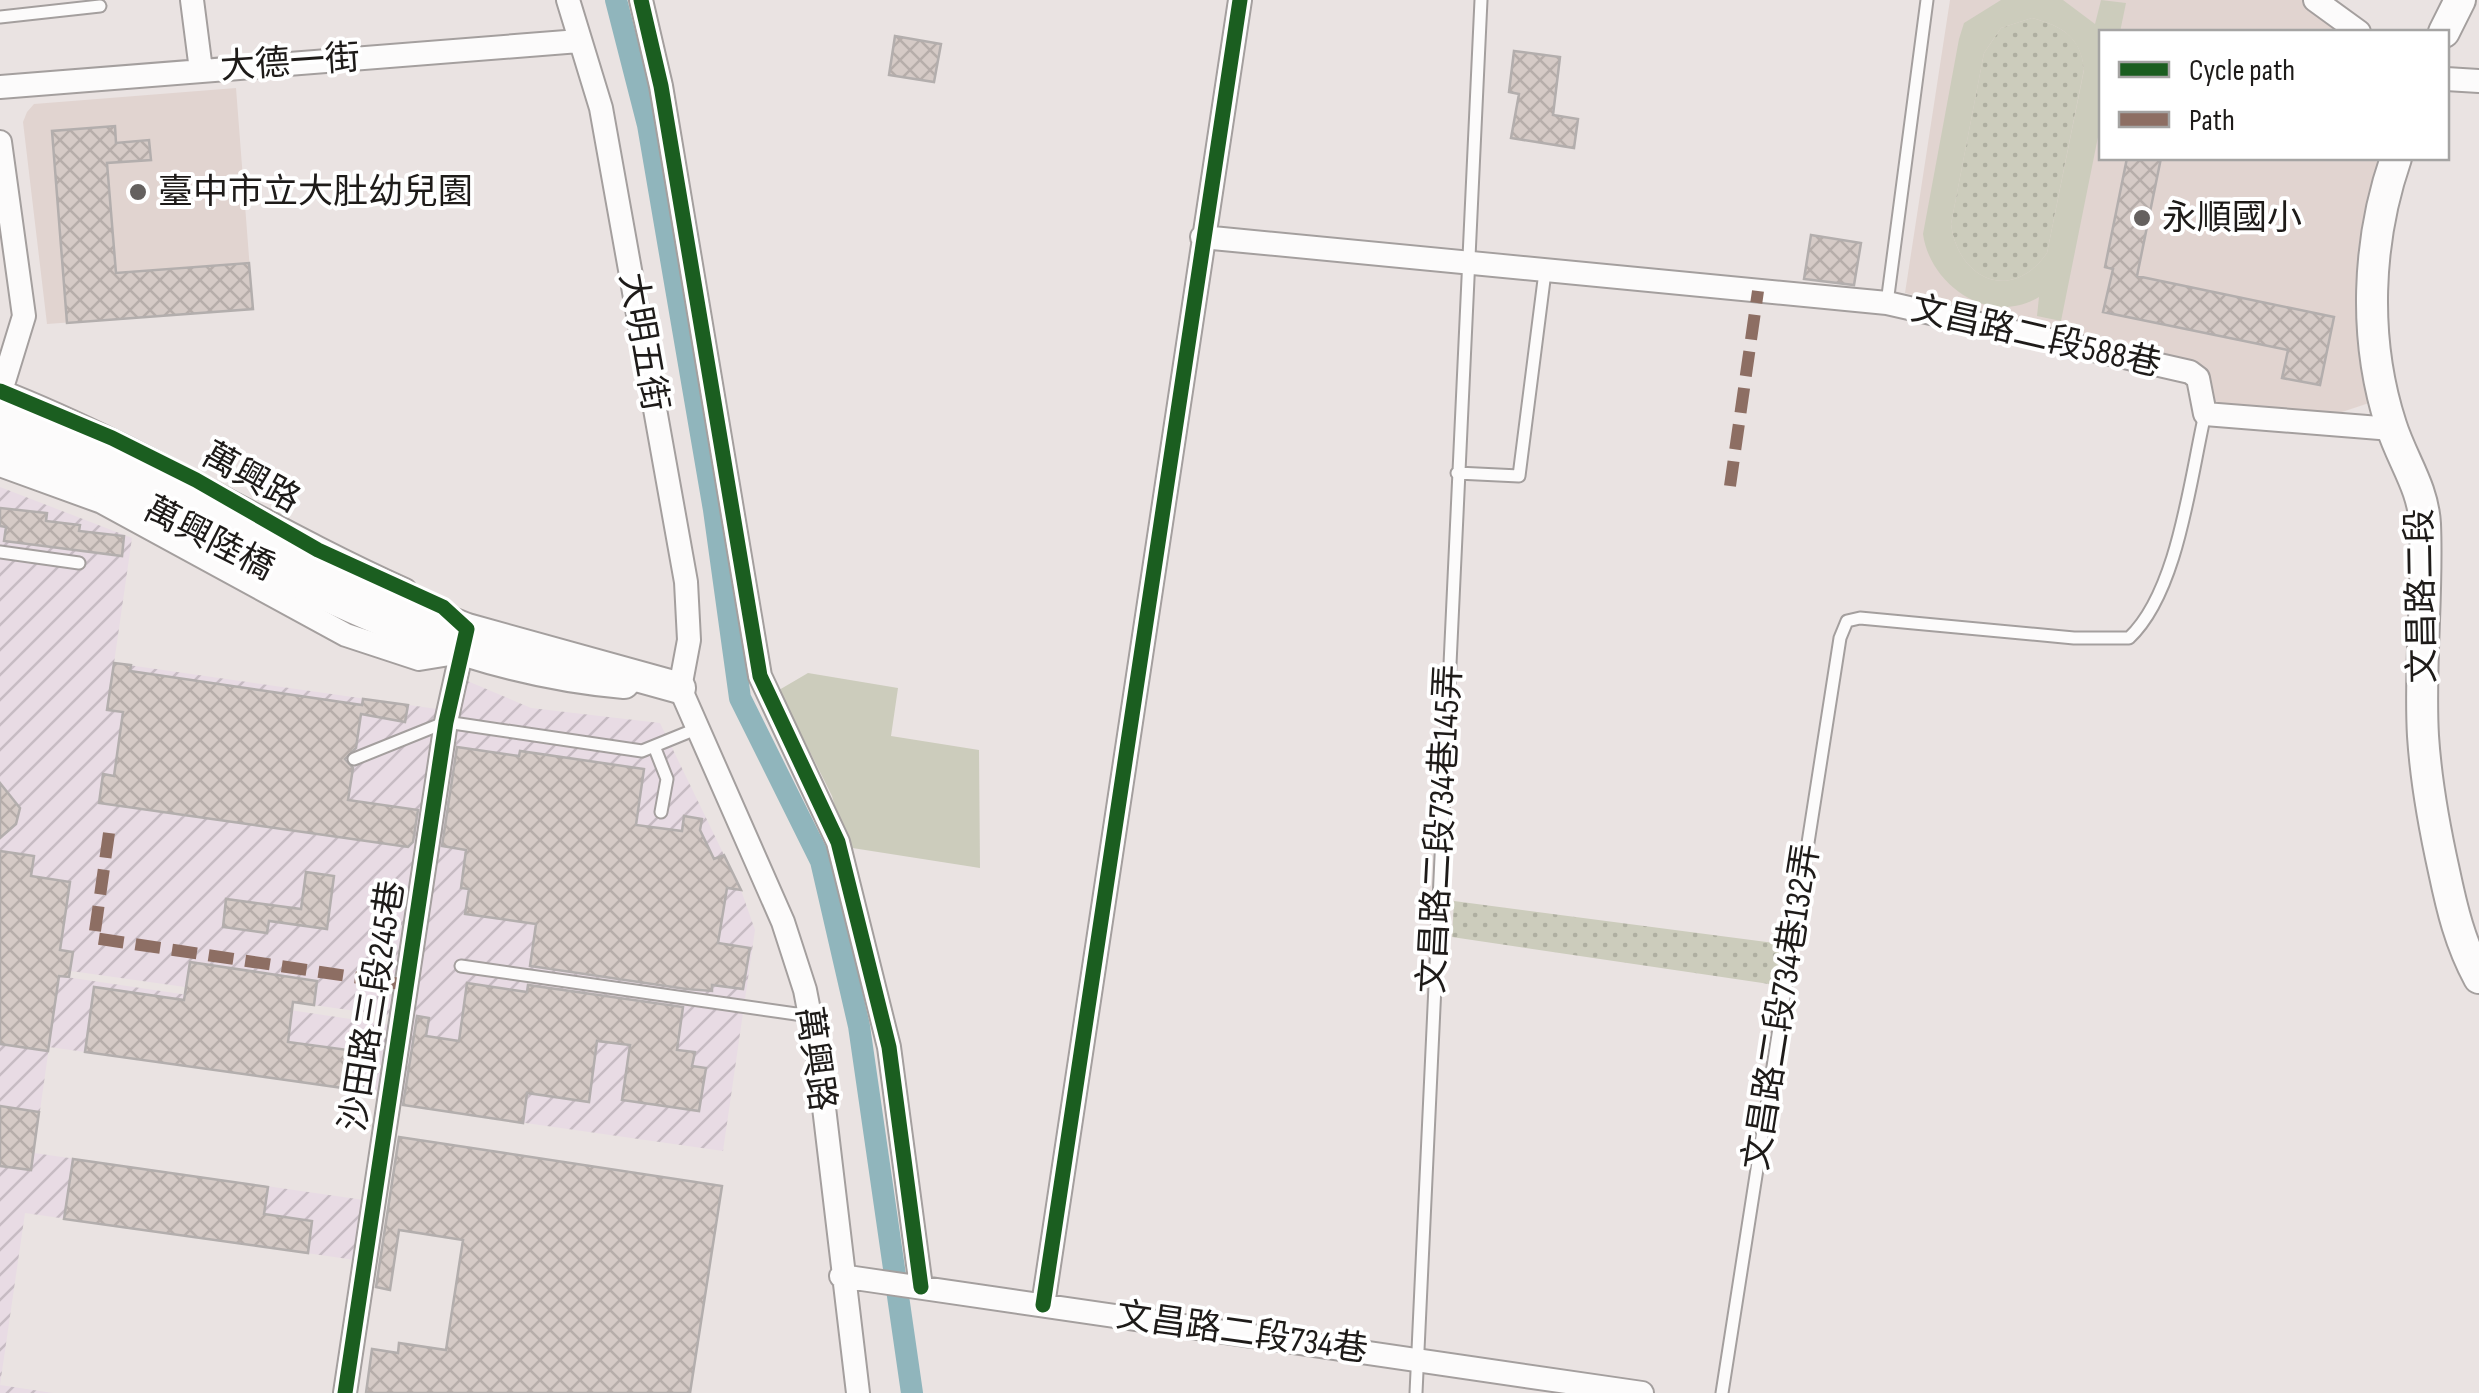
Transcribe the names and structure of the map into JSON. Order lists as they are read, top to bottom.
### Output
{
  "streets": {
    "street": [
      "大德一街",
      "文昌路二段588巷",
      "大明五街",
      "萬興路",
      "萬興陸橋",
      "文昌路二段",
      "沙田路三段245巷",
      "文昌路二段734巷"
    ],
    "lane": ["文昌路二段734巷145弄", "文昌路二段734巷132弄"]
  },
  "crossings": [
    ["大德一街", "大明五街"],
    ["文昌路二段588巷", "文昌路二段734巷132弄"],
    ["大明五街", "萬興路"],
    ["萬興路", "萬興陸橋"],
    ["萬興路", "沙田路三段245巷"],
    ["萬興路", "文昌路二段734巷"],
    ["文昌路二段734巷145弄", "文昌路二段734巷"]
  ],
  "places": ["臺中市立大肚幼兒園", "永順國小"],
  "legend": ["Cycle path", "Path"]
}
